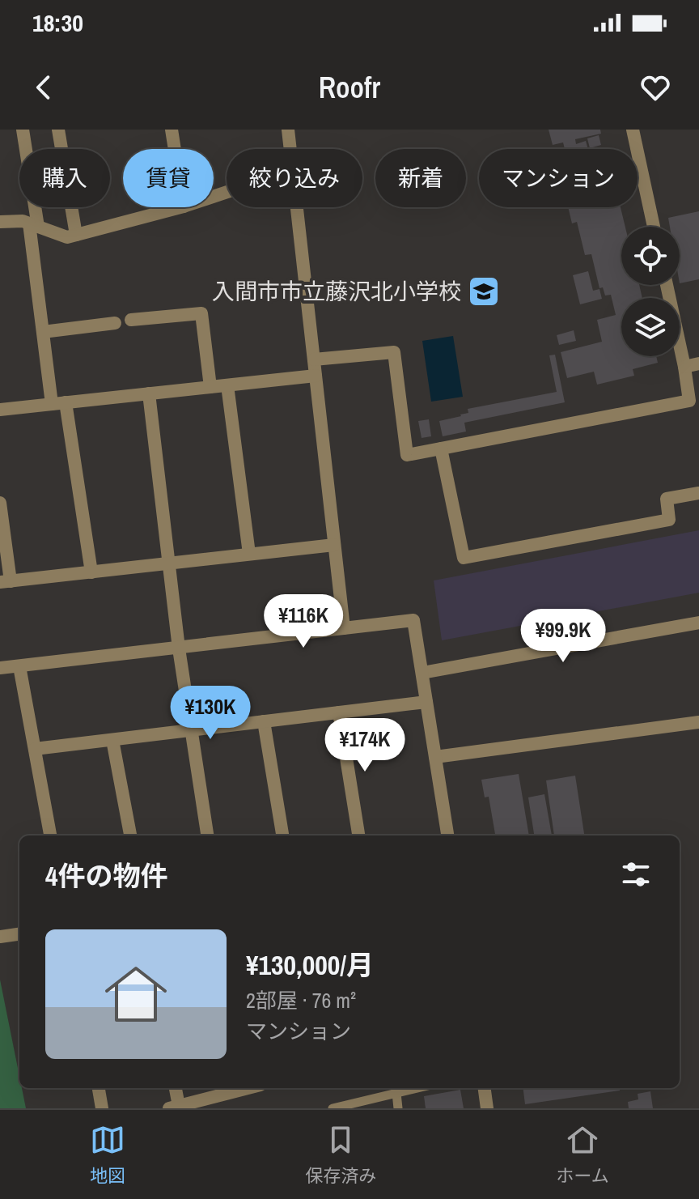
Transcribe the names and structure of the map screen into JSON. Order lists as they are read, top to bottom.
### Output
{
  "places": {
    "school or university": ["入間市市立藤沢北小学校"]
  },
  "page": {
    "status": "18:30",
    "header": "Roofr",
    "chip": [
      "購入",
      "賃貸",
      "絞り込み",
      "新着",
      "マンション"
    ],
    "price": [
      "¥116K",
      "¥99.9K",
      "¥130K",
      "¥174K"
    ],
    "heading": "4件の物件",
    "list": [
      {
        "name": "¥130,000/月",
        "note": "2部屋 · 76 m² · マンション"
      }
    ],
    "tabs": ["地図", "保存済み", "ホーム"]
  }
}
